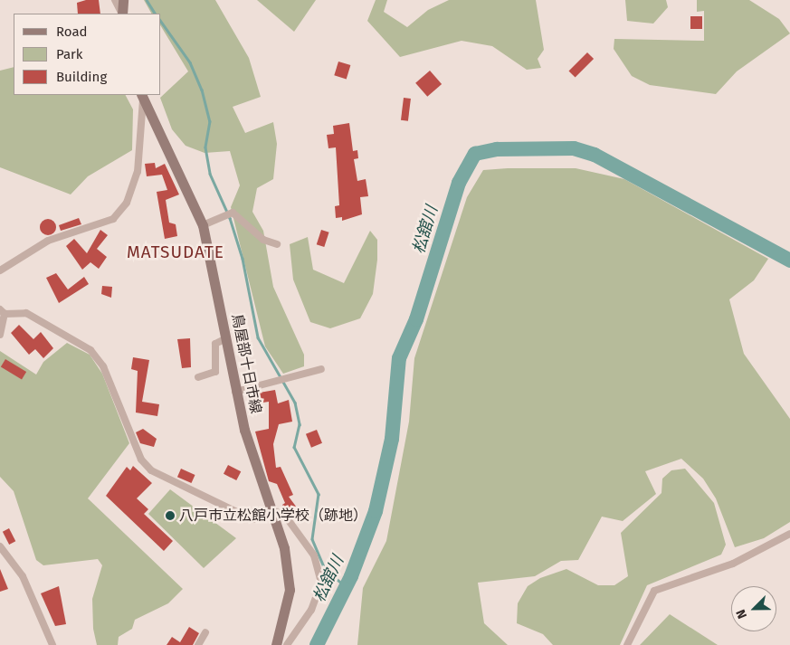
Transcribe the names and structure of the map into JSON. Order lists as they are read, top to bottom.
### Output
{
  "streets": {
    "main road": ["鳥屋部十日市線"]
  },
  "districts": ["MATSUDATE"],
  "water": ["松舘川"],
  "places": ["八戸市立松館小学校（跡地）"],
  "legend": ["Road", "Park", "Building"],
  "north": "bottom left"
}
